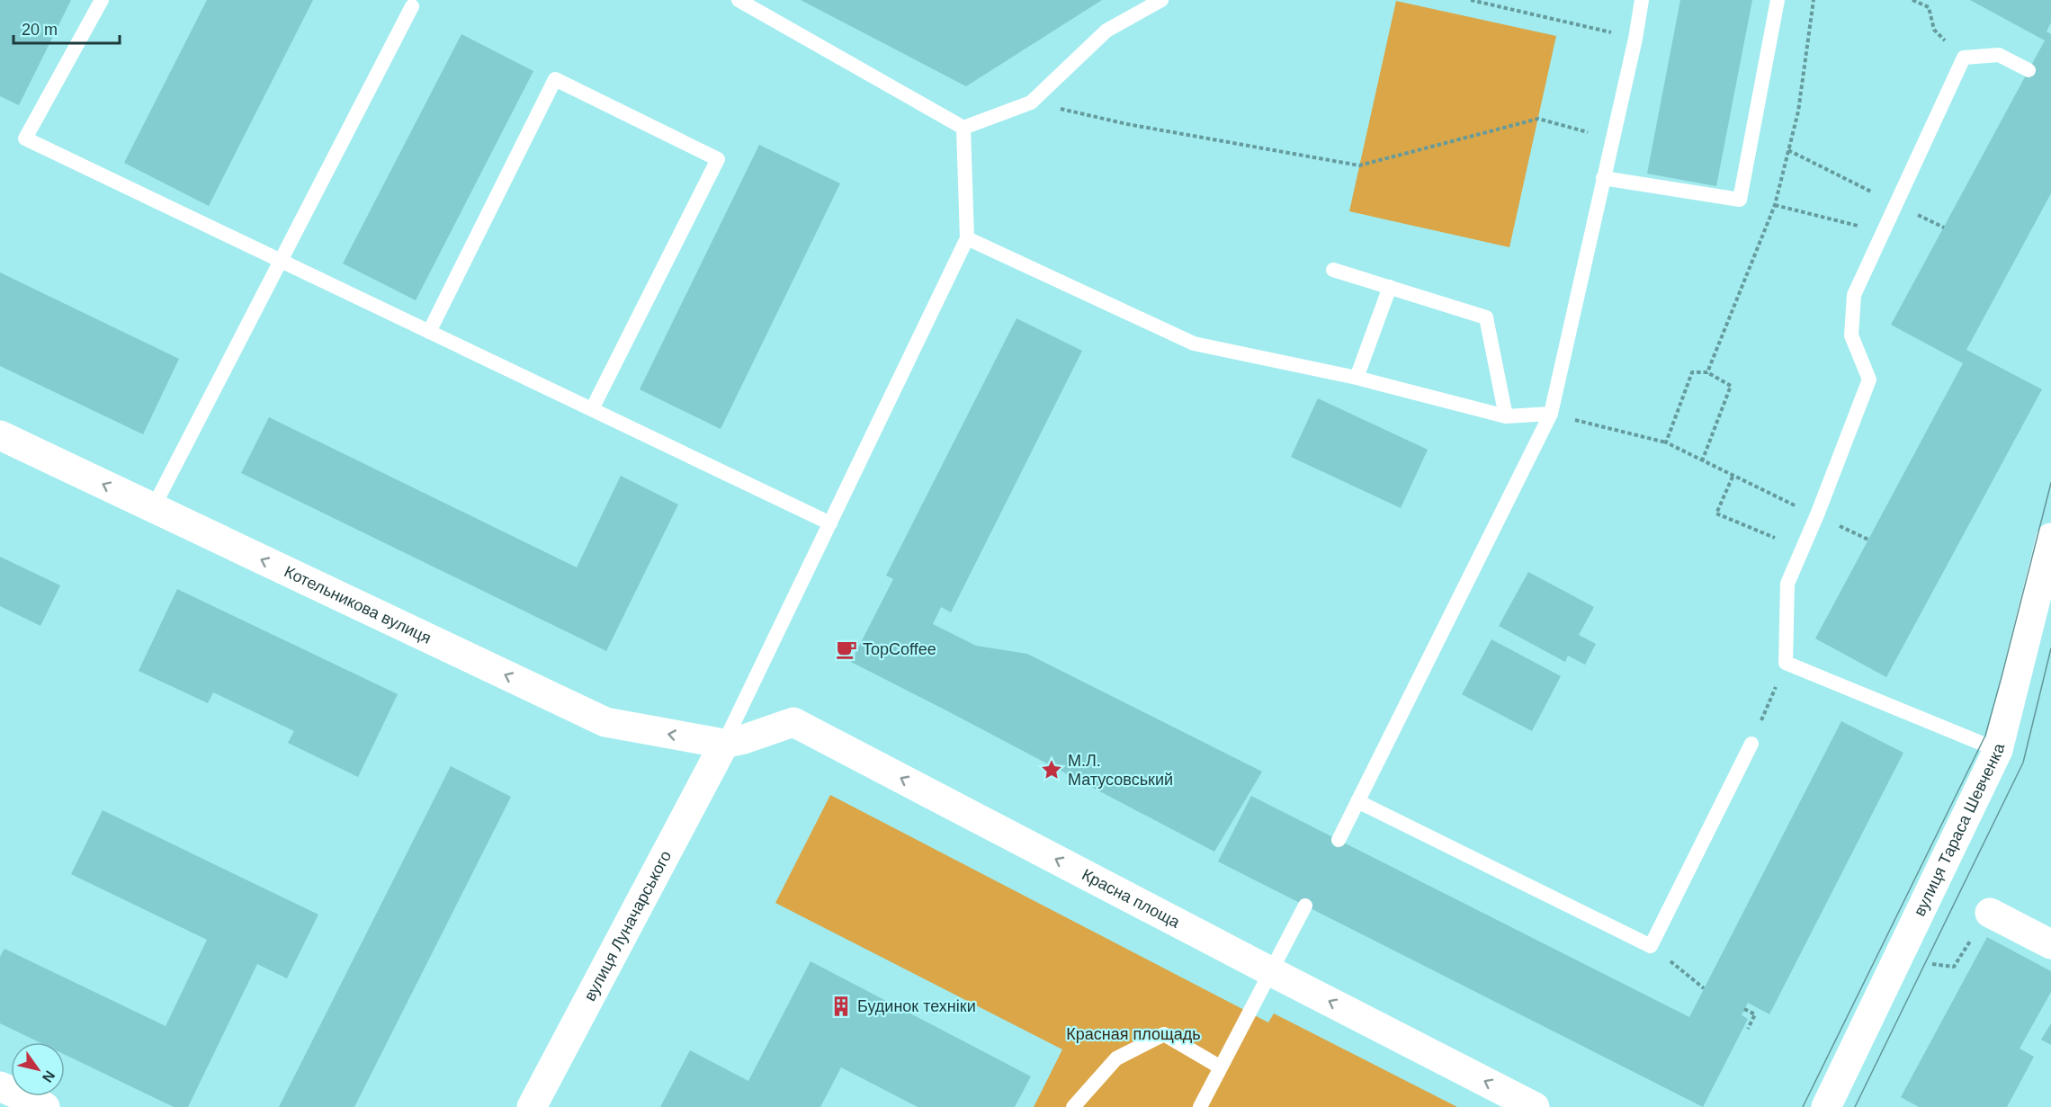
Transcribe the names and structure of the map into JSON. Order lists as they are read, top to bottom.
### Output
{
  "streets": {
    "street": [
      "Котельникова вулиця",
      "вулиця Тараса Шевченка",
      "Красна площа",
      "вулиця Луначарського"
    ]
  },
  "crossings": [
    ["Котельникова вулиця", "Красна площа"],
    ["Котельникова вулиця", "вулиця Луначарського"],
    ["Красна площа", "вулиця Луначарського"]
  ],
  "one_way": ["Котельникова вулиця", "Красна площа"],
  "parks": ["Красная площадь"],
  "places": {
    "cafe": ["TopCoffee"],
    "place": ["М.Л. Матусовський"],
    "building": ["Будинок техніки"]
  },
  "scale_bar": "20 m",
  "north": "bottom right"
}
